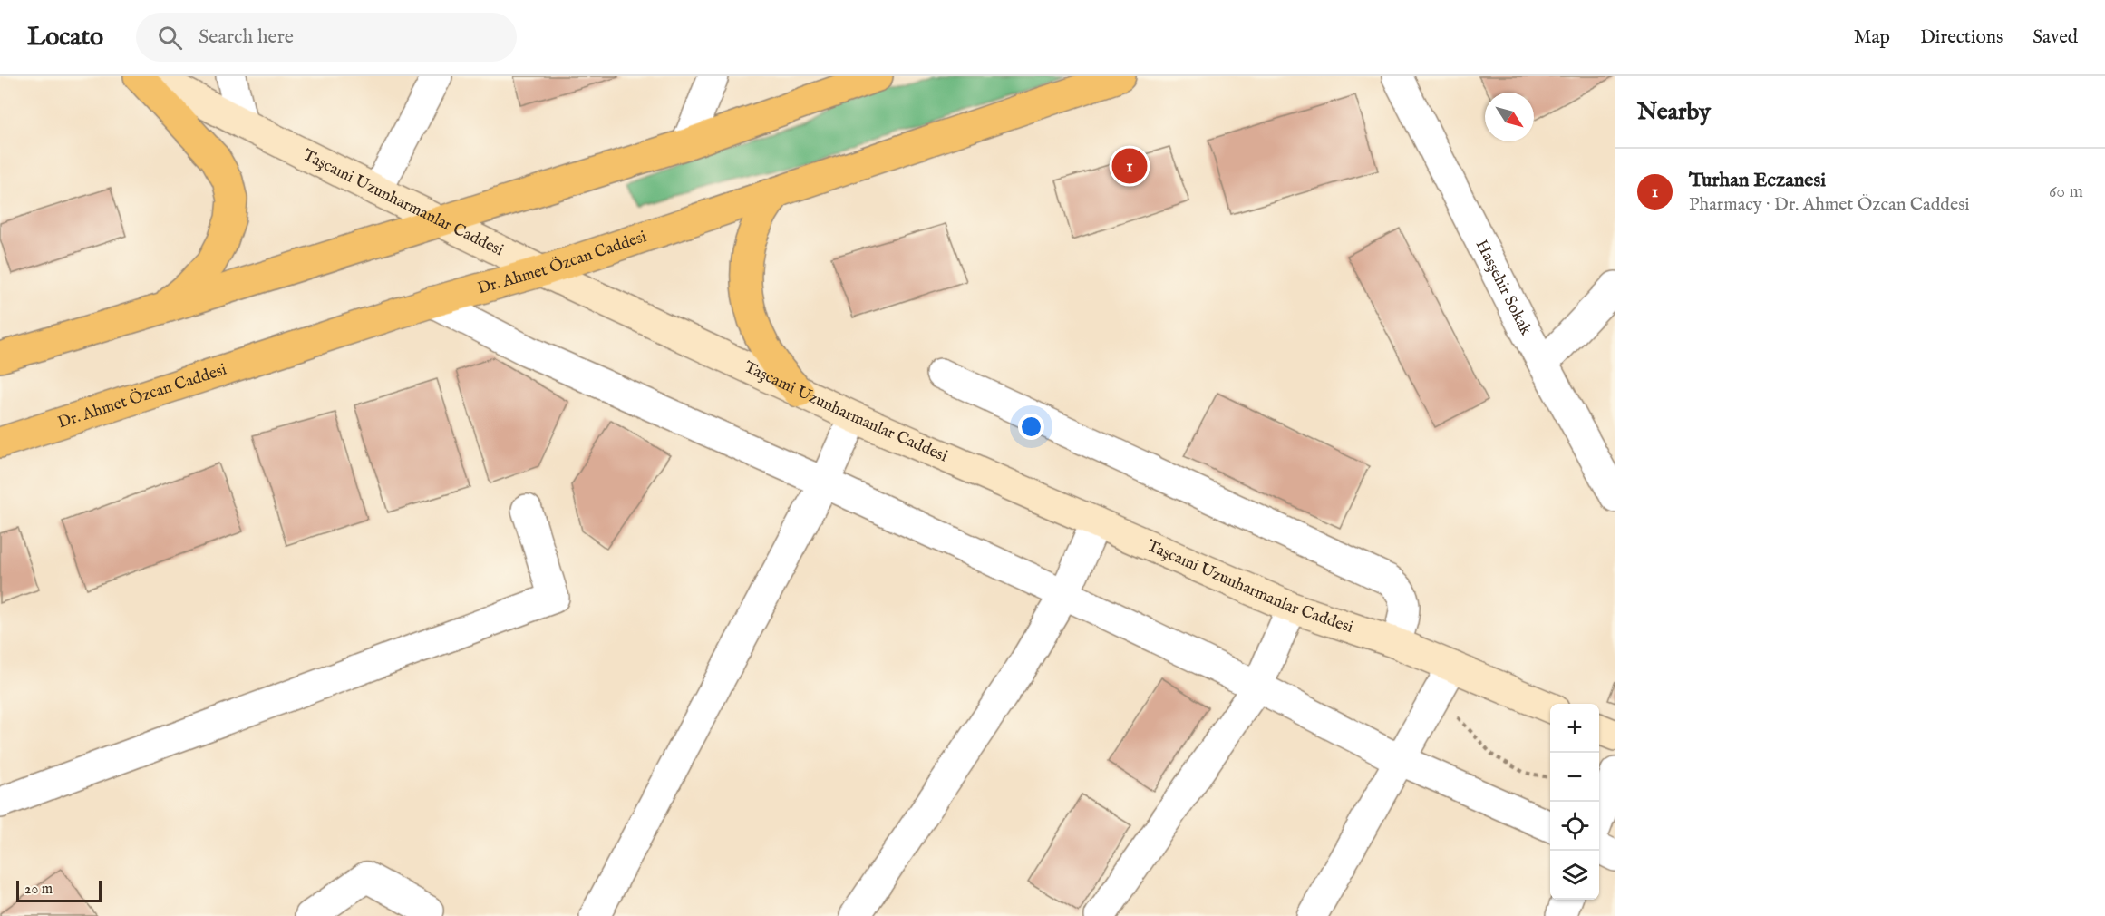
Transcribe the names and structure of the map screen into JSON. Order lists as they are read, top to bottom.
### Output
{
  "streets": {
    "main road": ["Taşcami Uzunharmanlar Caddesi", "Dr. Ahmet Özcan Caddesi"],
    "street": ["Hasşehir Sokak"]
  },
  "crossings": [
    ["Taşcami Uzunharmanlar Caddesi", "Dr. Ahmet Özcan Caddesi"]
  ],
  "scale_bar": "20 m",
  "north": "bottom right",
  "page": {
    "header": "Locato",
    "search": "Search here",
    "nav": ["Map", "Directions", "Saved"],
    "heading": "Nearby",
    "pins": "1",
    "list": [
      {
        "mark": "1",
        "name": "Turhan Eczanesi",
        "note": "Pharmacy · Dr. Ahmet Özcan Caddesi",
        "value": "60 m"
      }
    ],
    "map_buttons": ["+", "−"],
    "scale": "20 m"
  }
}
